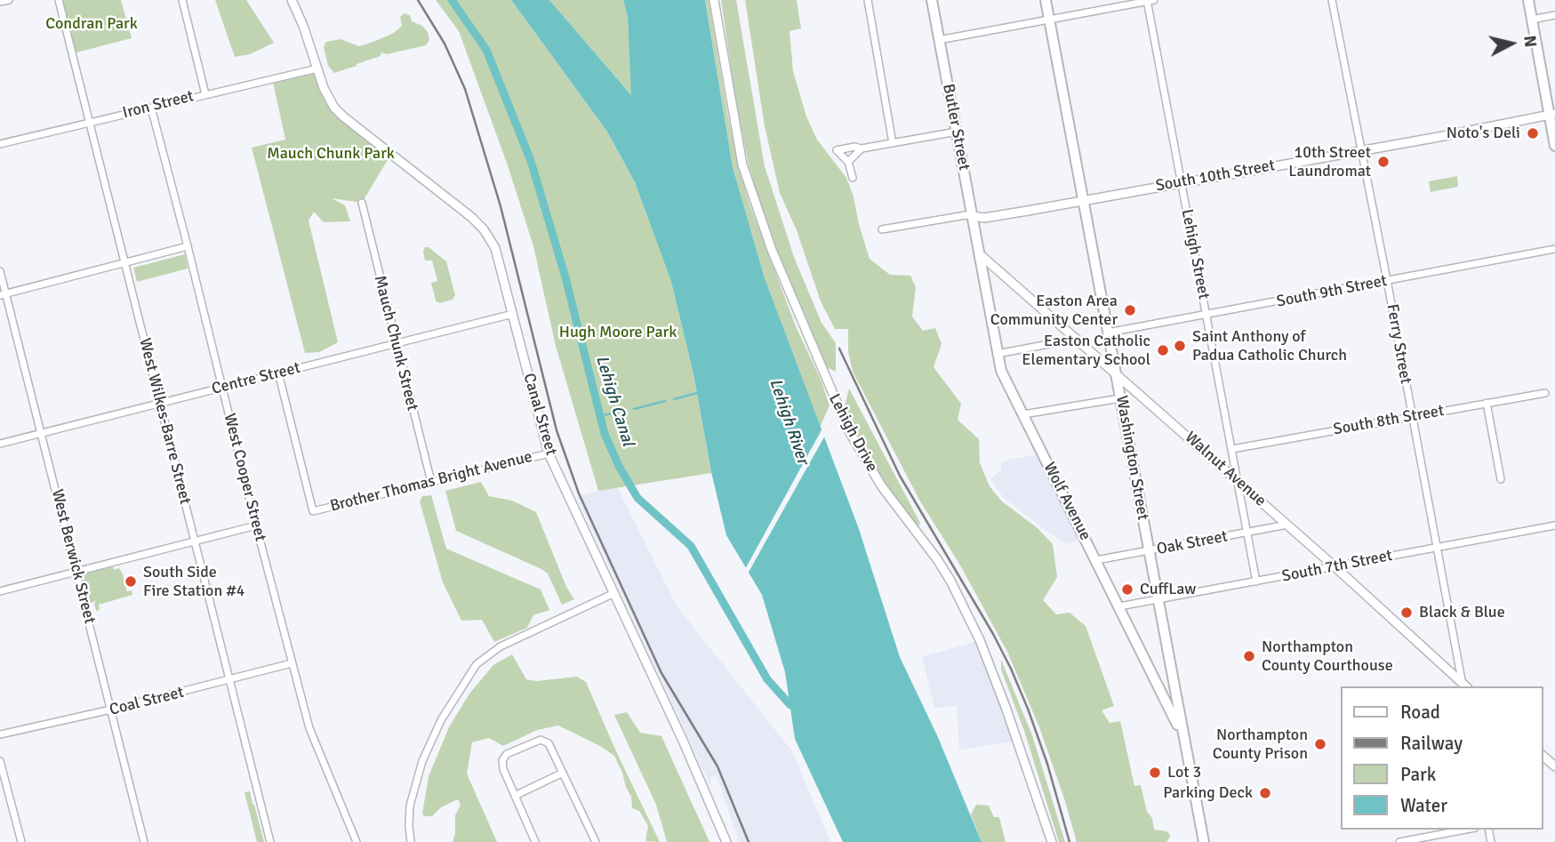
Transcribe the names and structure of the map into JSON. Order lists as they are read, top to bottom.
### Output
{
  "streets": {
    "main road": ["Butler Street", "Washington Street", "Wolf Avenue"],
    "street": [
      "Iron Street",
      "South 10th Street",
      "Lehigh Street",
      "South 9th Street",
      "Mauch Chunk Street",
      "Ferry Street",
      "Centre Street",
      "Canal Street",
      "South 8th Street",
      "West Wilkes-Barre Street",
      "Lehigh Drive",
      "Walnut Avenue",
      "West Cooper Street",
      "Brother Thomas Bright Avenue",
      "Oak Street",
      "West Berwick Street",
      "South 7th Street",
      "Coal Street"
    ]
  },
  "crossings": [
    ["Iron Street", "Canal Street"],
    ["Iron Street", "West Wilkes-Barre Street"],
    ["Iron Street", "West Cooper Street"],
    ["Butler Street", "South 10th Street"],
    ["Butler Street", "Walnut Avenue"],
    ["Butler Street", "Wolf Avenue"],
    ["South 10th Street", "Lehigh Street"],
    ["South 10th Street", "Ferry Street"],
    ["South 10th Street", "Washington Street"],
    ["Lehigh Street", "South 9th Street"],
    ["Lehigh Street", "South 8th Street"],
    ["Lehigh Street", "Walnut Avenue"],
    ["Lehigh Street", "Oak Street"],
    ["Lehigh Street", "South 7th Street"],
    ["South 9th Street", "Ferry Street"],
    ["South 9th Street", "Washington Street"],
    ["Mauch Chunk Street", "Centre Street"],
    ["Mauch Chunk Street", "Brother Thomas Bright Avenue"],
    ["Ferry Street", "South 8th Street"],
    ["Ferry Street", "Walnut Avenue"],
    ["Ferry Street", "South 7th Street"],
    ["Centre Street", "Canal Street"],
    ["Centre Street", "West Wilkes-Barre Street"],
    ["Centre Street", "West Cooper Street"],
    ["Centre Street", "Brother Thomas Bright Avenue"],
    ["Centre Street", "West Berwick Street"],
    ["Canal Street", "Brother Thomas Bright Avenue"],
    ["West Wilkes-Barre Street", "Coal Street"],
    ["Washington Street", "Walnut Avenue"],
    ["Washington Street", "Wolf Avenue"],
    ["Washington Street", "Oak Street"],
    ["Washington Street", "South 7th Street"],
    ["Walnut Avenue", "Wolf Avenue"],
    ["Walnut Avenue", "Oak Street"],
    ["Walnut Avenue", "South 7th Street"],
    ["West Cooper Street", "Coal Street"],
    ["Wolf Avenue", "Oak Street"],
    ["Wolf Avenue", "South 7th Street"],
    ["West Berwick Street", "Coal Street"]
  ],
  "water": ["Lehigh Canal", "Lehigh River"],
  "parks": ["Condran Park", "Mauch Chunk Park", "Hugh Moore Park"],
  "places": [
    "Noto's Deli",
    "10th Street Laundromat",
    "Easton Area Community Center",
    "Saint Anthony of Padua Catholic Church",
    "Easton Catholic Elementary School",
    "South Side Fire Station #4",
    "CuffLaw",
    "Black & Blue",
    "Northampton County Courthouse",
    "Northampton County Prison",
    "Lot 3",
    "Parking Deck"
  ],
  "legend": [
    "Road",
    "Railway",
    "Park",
    "Water"
  ],
  "north": "right"
}
